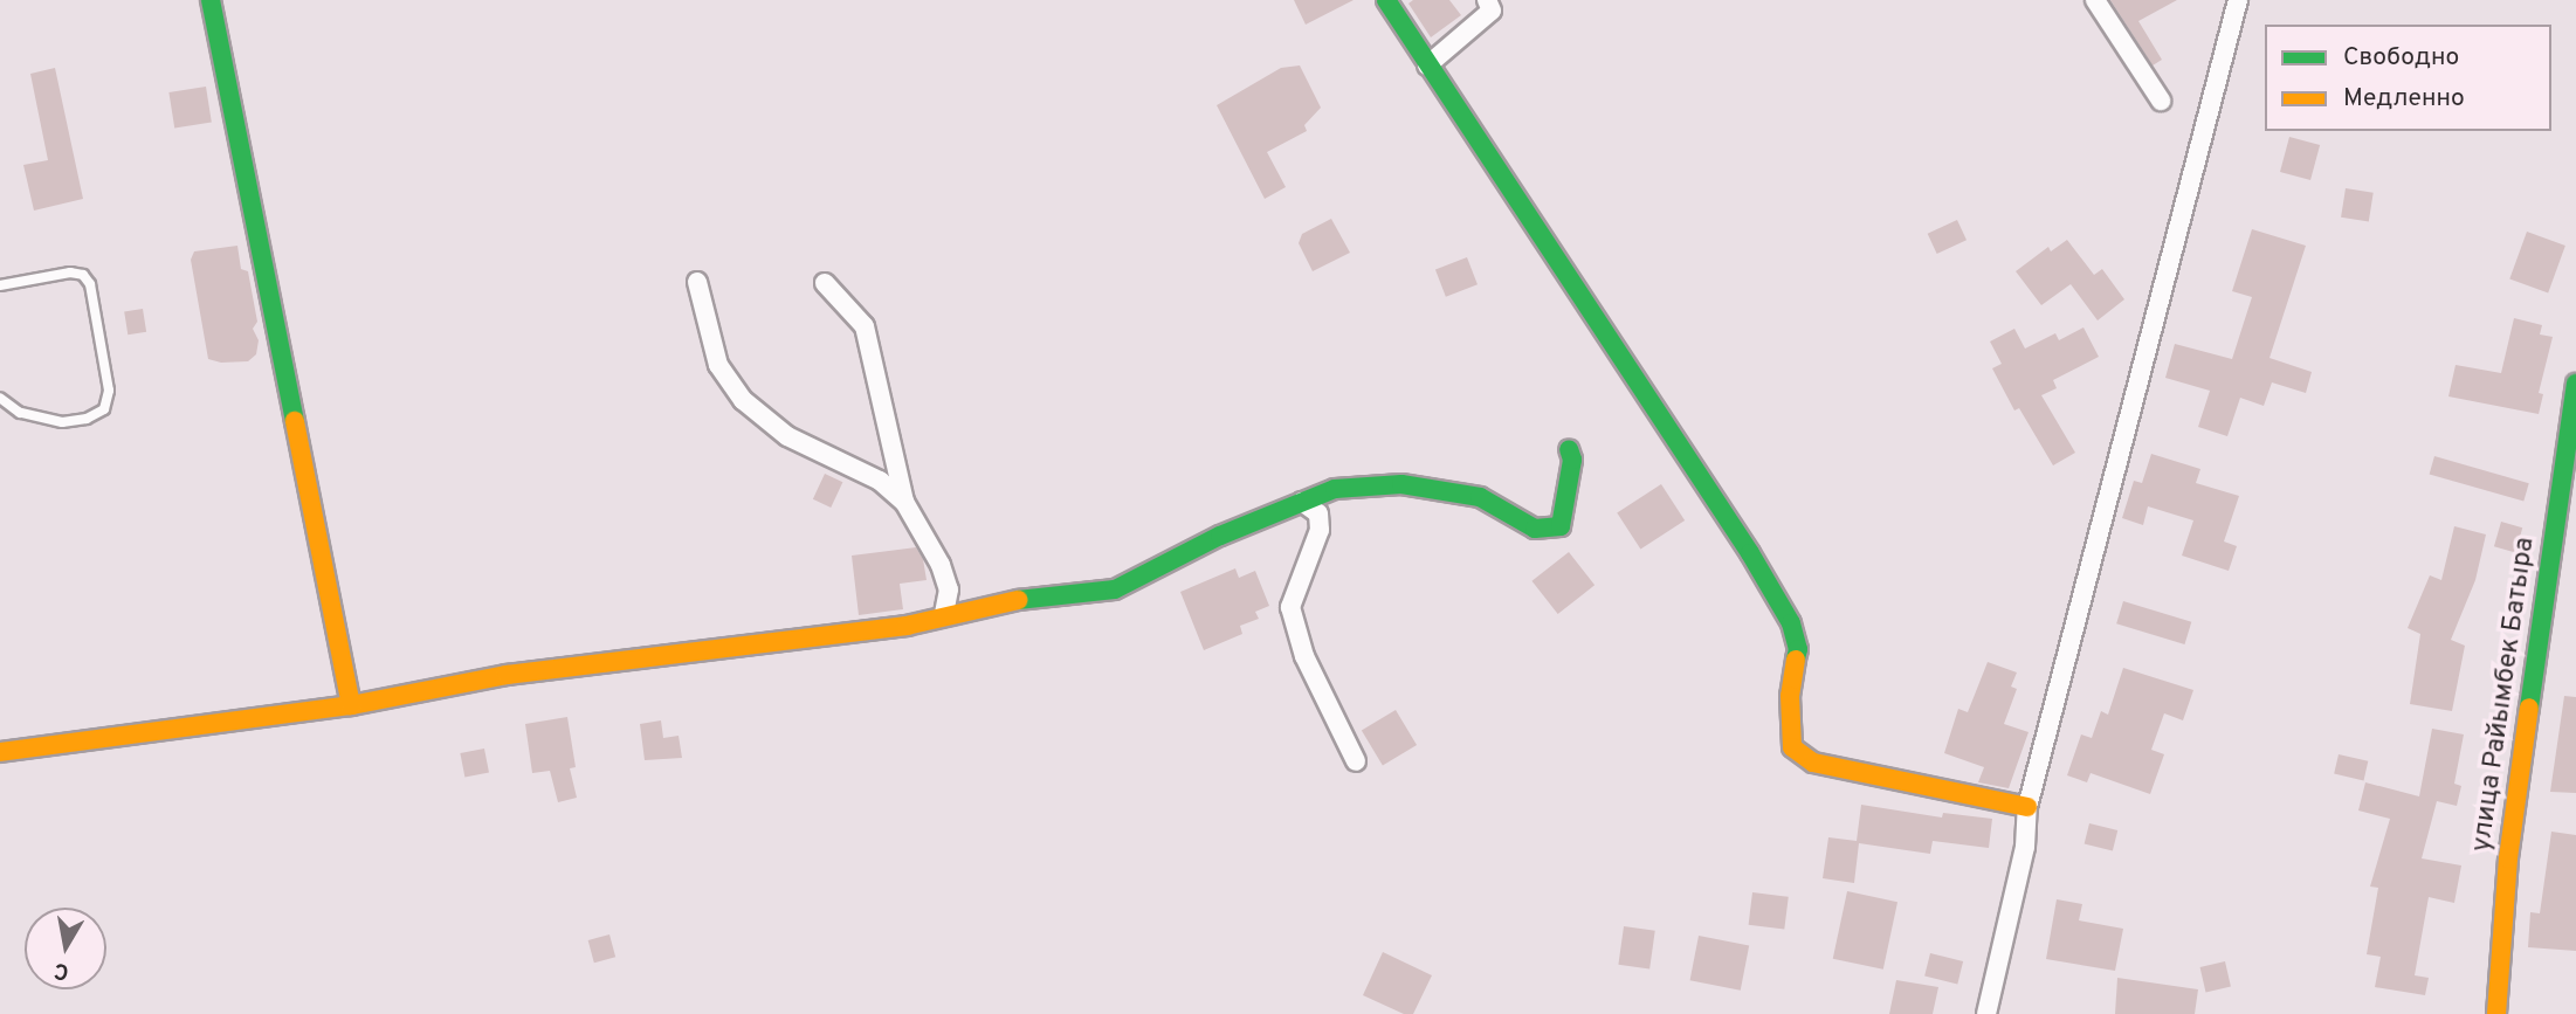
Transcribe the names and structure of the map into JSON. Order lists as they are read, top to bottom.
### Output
{
  "streets": {
    "street": ["улица Райымбек Батыра"]
  },
  "legend": ["Свободно", "Медленно"],
  "north": "bottom"
}
